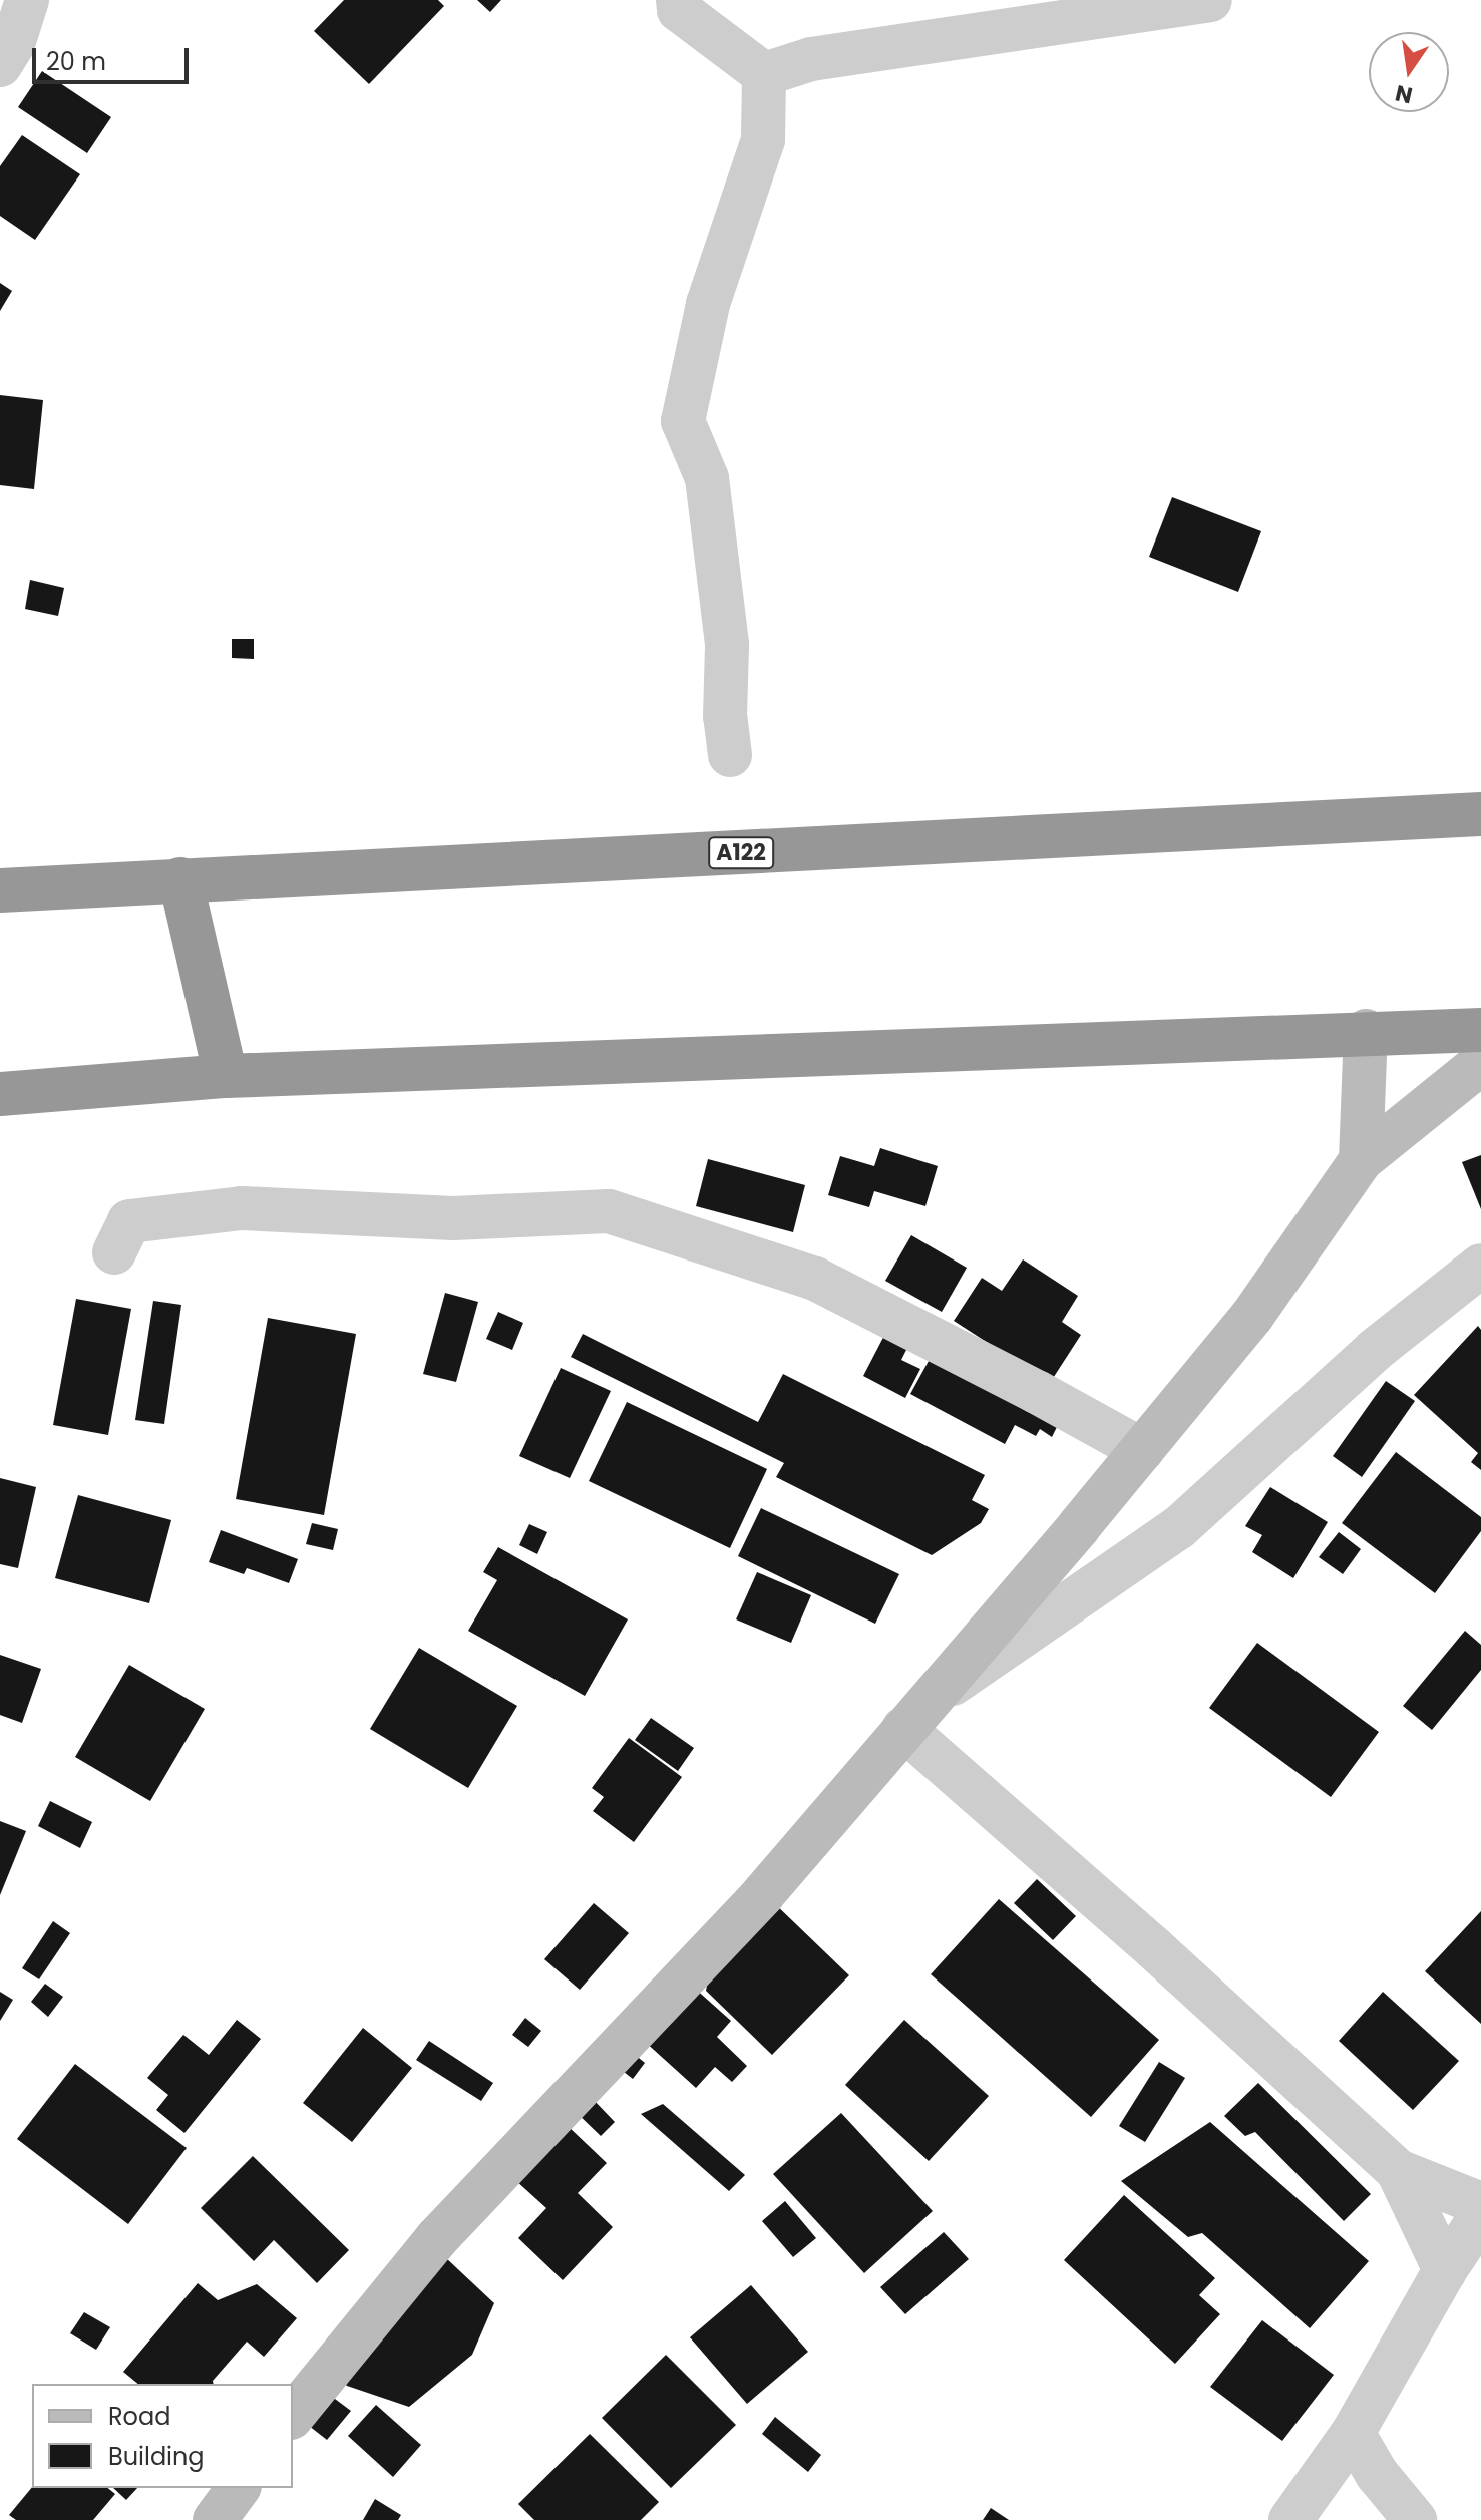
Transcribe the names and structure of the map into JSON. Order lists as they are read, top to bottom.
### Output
{
  "streets": {
    "highway": ["A122"]
  },
  "legend": ["Road", "Building"],
  "scale_bar": "20 m",
  "north": "bottom"
}
